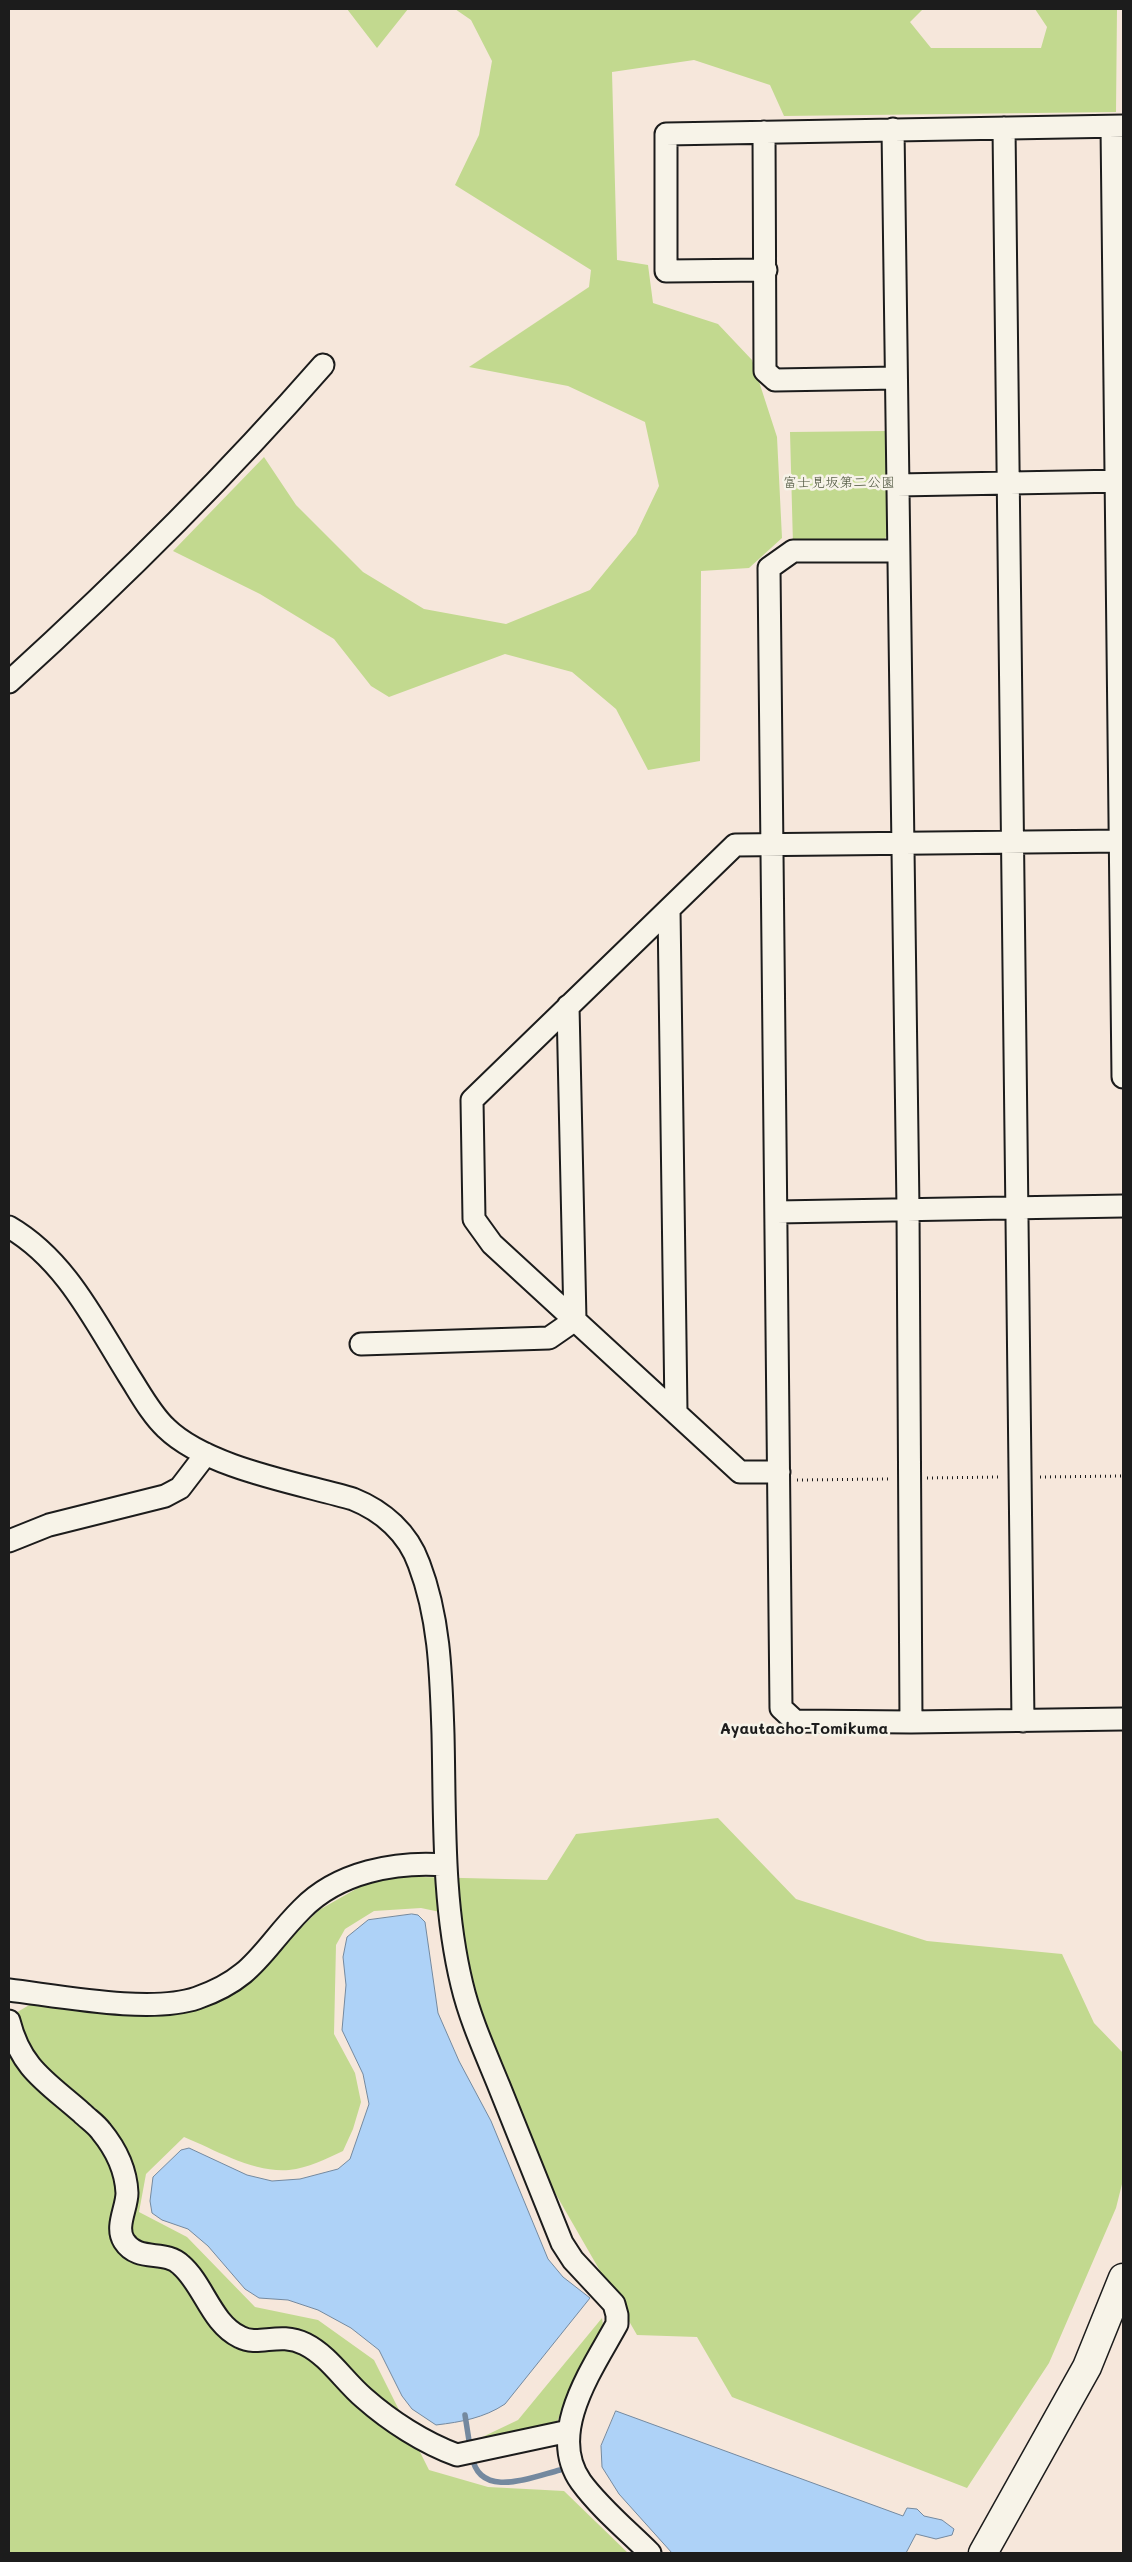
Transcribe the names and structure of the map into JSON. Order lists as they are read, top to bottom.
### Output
{
  "districts": ["Ayautacho-Tomikuma"],
  "parks": ["富士見坂第二公園"]
}
